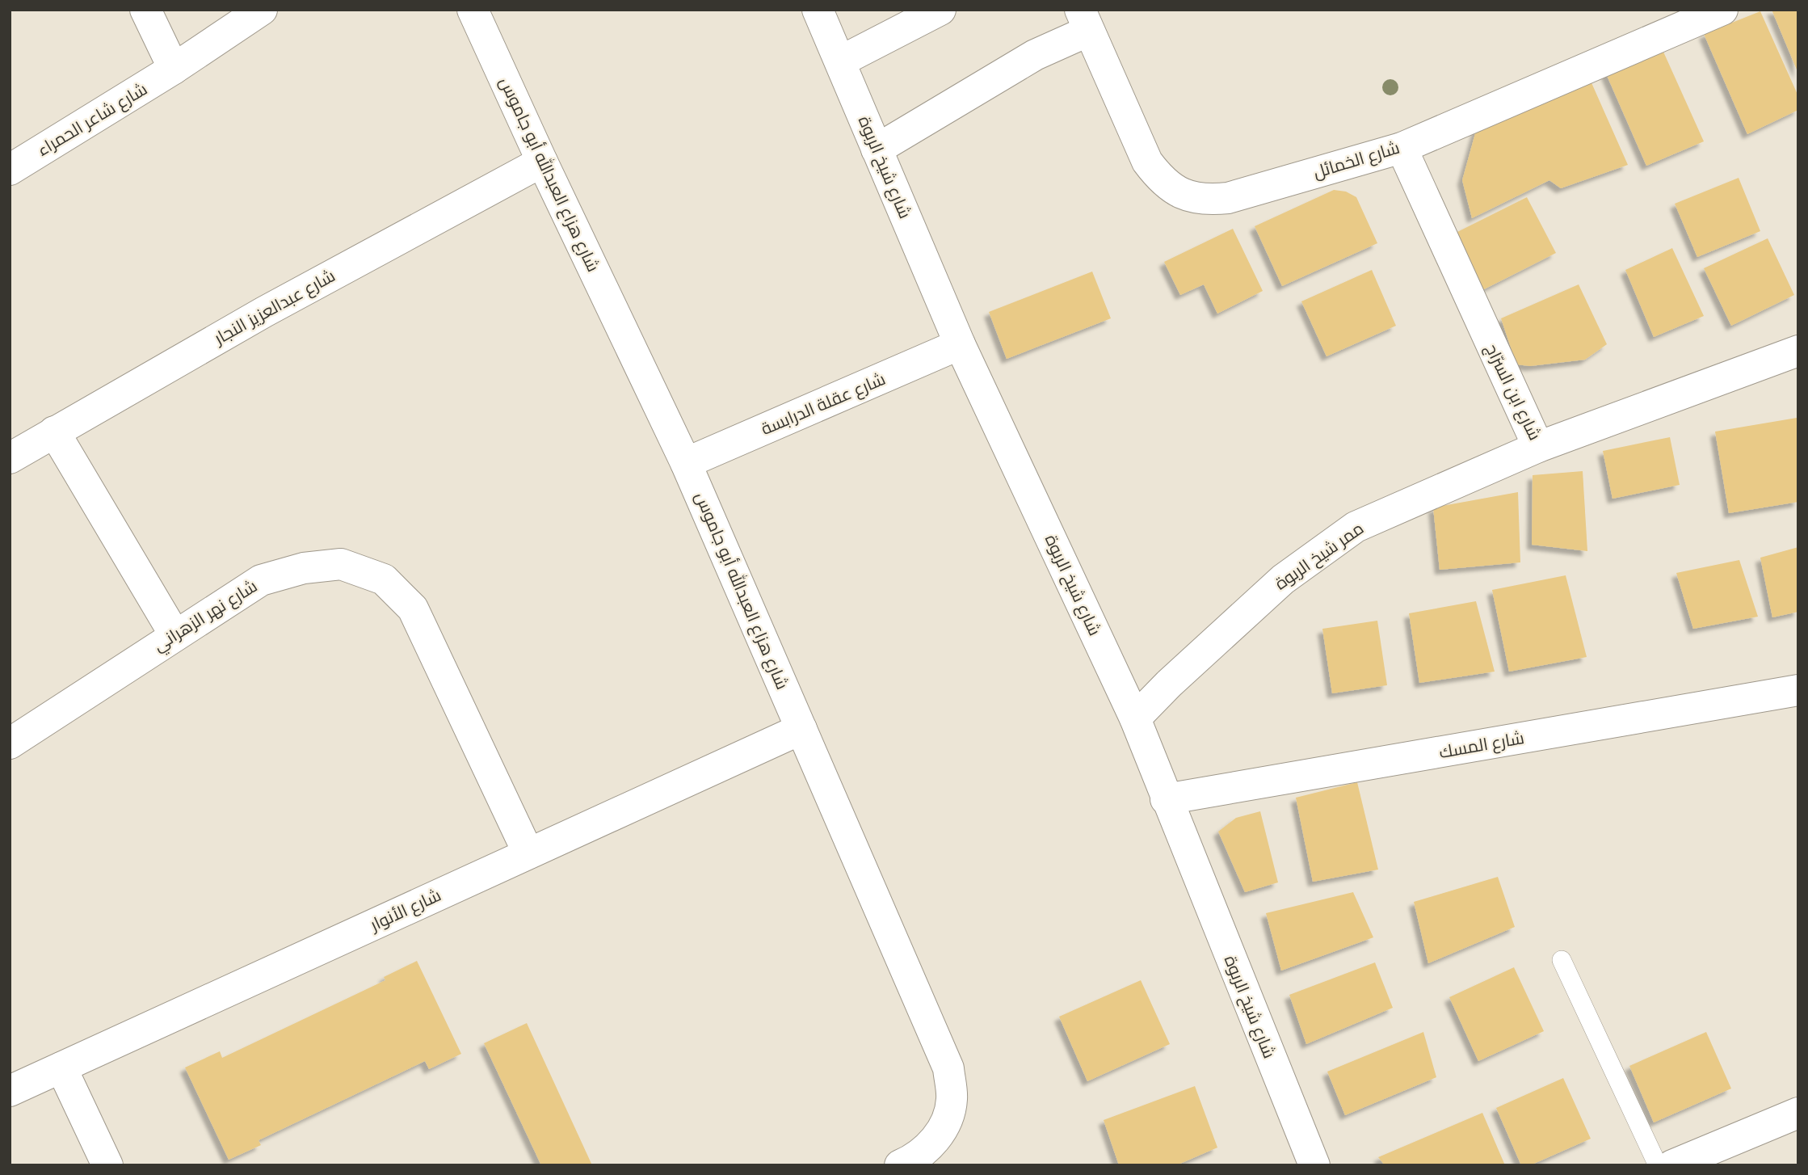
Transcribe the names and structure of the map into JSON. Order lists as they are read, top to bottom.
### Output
{
  "streets": {
    "street": [
      "شارع شاعر الحمراء",
      "شارع الخمائل",
      "شارع شيخ الربوة",
      "شارع هزاع العبدالله أبو جاموس",
      "شارع عبدالعزيز النجار",
      "شارع ابن السرّاج",
      "شارع عقلة الدرابسة",
      "ممر شيخ الربوة",
      "شارع نهر الزهراني",
      "شارع المسك",
      "شارع الأنوار"
    ]
  },
  "crossings": [
    ["شارع الخمائل", "شارع ابن السرّاج"],
    ["شارع شيخ الربوة", "شارع عقلة الدرابسة"],
    ["شارع شيخ الربوة", "ممر شيخ الربوة"],
    ["شارع شيخ الربوة", "شارع المسك"],
    ["شارع هزاع العبدالله أبو جاموس", "شارع عبدالعزيز النجار"],
    ["شارع هزاع العبدالله أبو جاموس", "شارع عقلة الدرابسة"],
    ["شارع هزاع العبدالله أبو جاموس", "شارع الأنوار"],
    ["شارع ابن السرّاج", "ممر شيخ الربوة"],
    ["شارع نهر الزهراني", "شارع الأنوار"]
  ]
}
